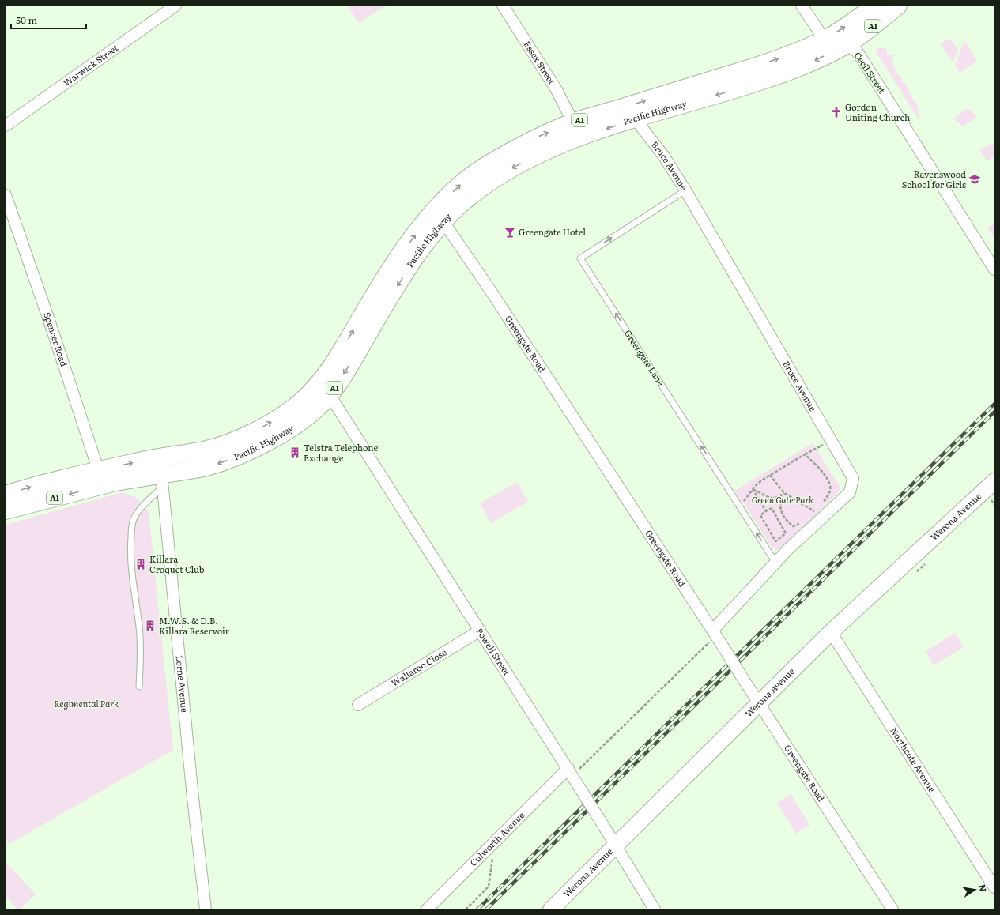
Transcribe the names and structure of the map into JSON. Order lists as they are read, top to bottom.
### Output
{
  "streets": {
    "highway": ["A1", "Pacific Highway"],
    "street": [
      "Essex Street",
      "Warwick Street",
      "Cecil Street",
      "Bruce Avenue",
      "Spencer Road",
      "Greengate Road",
      "Werona Avenue",
      "Powell Street",
      "Wallaroo Close",
      "Lorne Avenue",
      "Northcote Avenue",
      "Culworth Avenue"
    ],
    "lane": ["Greengate Lane"]
  },
  "crossings": [
    ["Essex Street", "Pacific Highway"],
    ["Cecil Street", "Pacific Highway"],
    ["Pacific Highway", "Bruce Avenue"],
    ["Pacific Highway", "Spencer Road"],
    ["Pacific Highway", "Greengate Road"],
    ["Pacific Highway", "Powell Street"],
    ["Pacific Highway", "Lorne Avenue"],
    ["Bruce Avenue", "Greengate Road"],
    ["Bruce Avenue", "Greengate Lane"],
    ["Greengate Road", "Werona Avenue"],
    ["Werona Avenue", "Powell Street"],
    ["Werona Avenue", "Northcote Avenue"],
    ["Powell Street", "Wallaroo Close"],
    ["Powell Street", "Culworth Avenue"]
  ],
  "parks": ["Green Gate Park", "Regimental Park"],
  "places": {
    "church": ["Gordon Uniting Church"],
    "school or university": ["Ravenswood School for Girls"],
    "bar": ["Greengate Hotel"],
    "building": ["Telstra Telephone Exchange", "Killara Croquet Club", "M.W.S. & D.B. Killara Reservoir"]
  },
  "scale_bar": "50 m",
  "north": "right"
}
